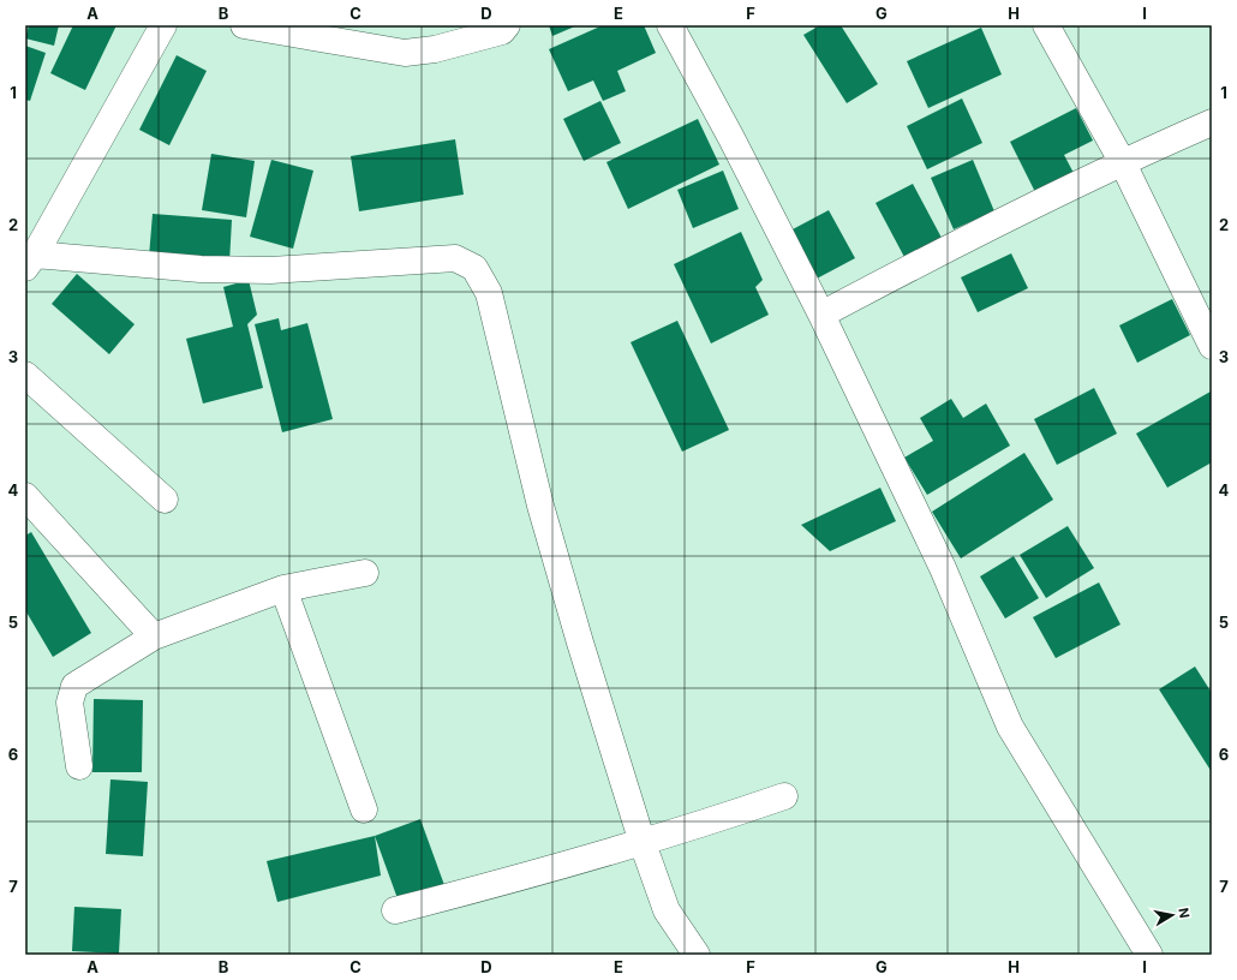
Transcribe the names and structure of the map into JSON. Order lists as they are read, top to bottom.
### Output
{
  "north": "right",
  "grid": {
    "columns": [
      "A",
      "B",
      "C",
      "D",
      "E",
      "F",
      "G",
      "H",
      "I"
    ],
    "rows": [
      "1",
      "2",
      "3",
      "4",
      "5",
      "6",
      "7"
    ]
  }
}
